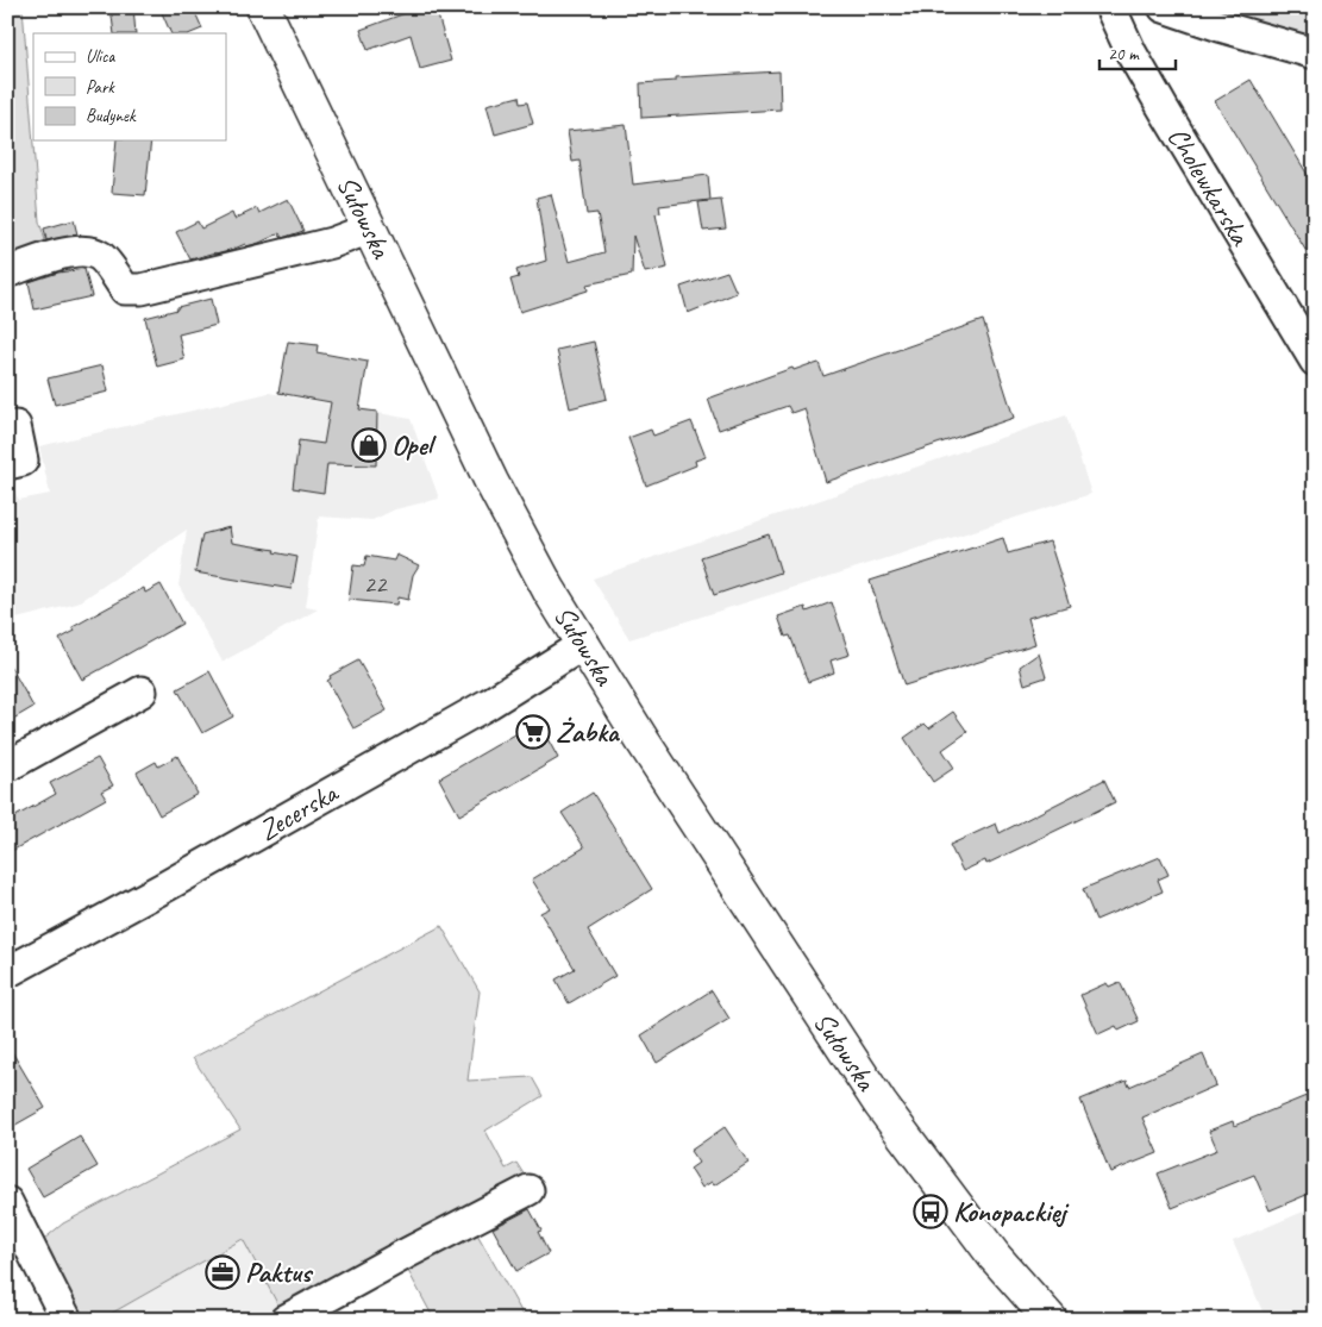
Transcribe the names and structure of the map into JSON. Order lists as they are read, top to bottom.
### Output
{
  "streets": {
    "main road": ["Sułowska"],
    "street": ["Cholewkarska", "Zecerska"]
  },
  "crossings": [
    ["Sułowska", "Zecerska"]
  ],
  "places": {
    "shop": ["Opel"],
    "supermarket": ["Żabka"],
    "bus stop": ["Konopackiej"],
    "office": ["Paktus"]
  },
  "house_numbers": ["22"],
  "legend": ["Ulica", "Park", "Budynek"],
  "scale_bar": "20 m"
}
